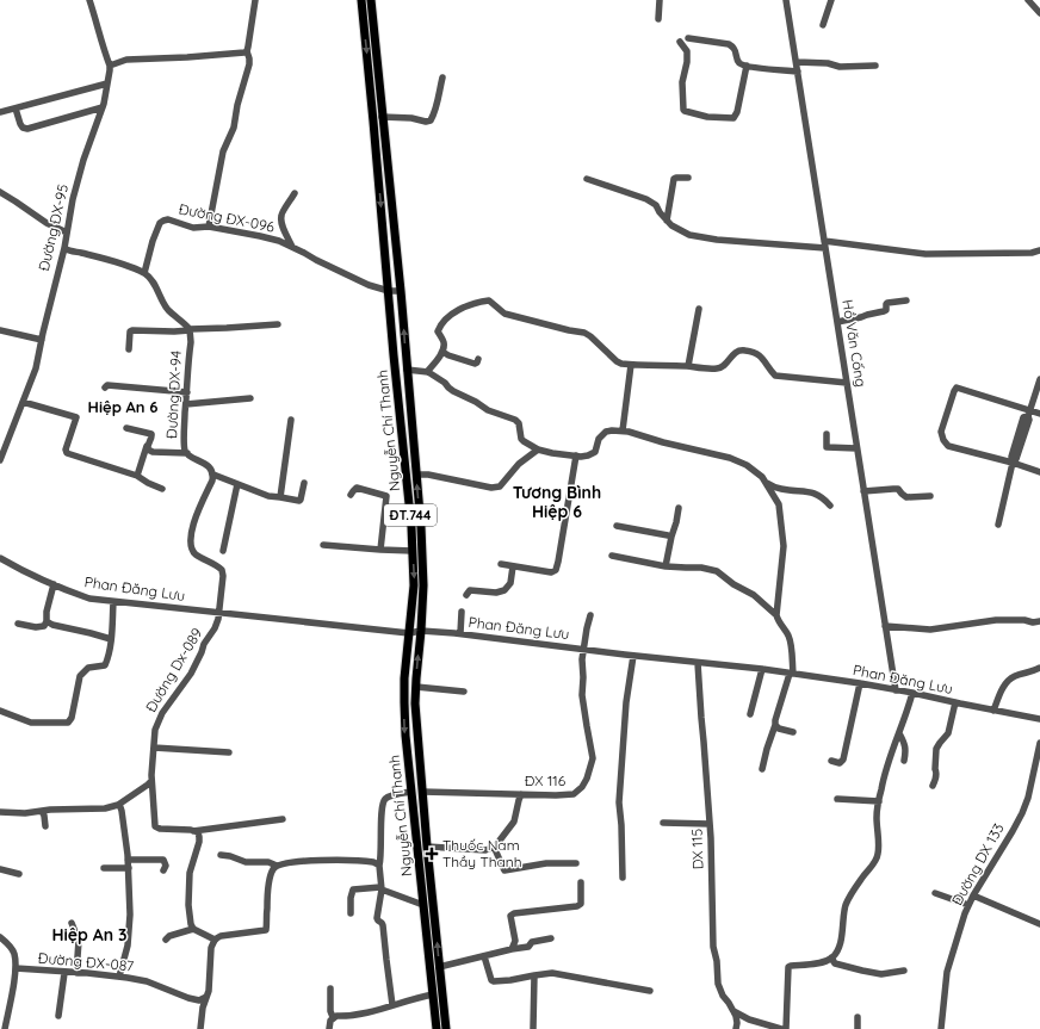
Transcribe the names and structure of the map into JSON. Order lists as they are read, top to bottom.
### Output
{
  "streets": {
    "main road": ["Nguyễn Chí Thanh", "ĐT.744"],
    "street": [
      "Đường ĐX-096",
      "Đường ĐX-95",
      "Hồ Văn Cống",
      "Đường ĐX-94",
      "Phan Đăng Lưu",
      "Đường Dx-089",
      "ĐX 116",
      "DX 115",
      "Đường DX 133",
      "Đường ĐX-087"
    ]
  },
  "crossings": [
    ["Đường ĐX-096", "Nguyễn Chí Thanh"],
    ["Hồ Văn Cống", "Phan Đăng Lưu"],
    ["Nguyễn Chí Thanh", "Phan Đăng Lưu"],
    ["Nguyễn Chí Thanh", "ĐX 116"],
    ["Phan Đăng Lưu", "Đường Dx-089"],
    ["Phan Đăng Lưu", "ĐX 116"],
    ["Phan Đăng Lưu", "DX 115"]
  ],
  "districts": ["Hiệp An 6", "Tương Bình Hiệp 6", "Hiệp An 3"],
  "places": {
    "health": ["Thuốc Nam Thầy Thanh"]
  }
}
